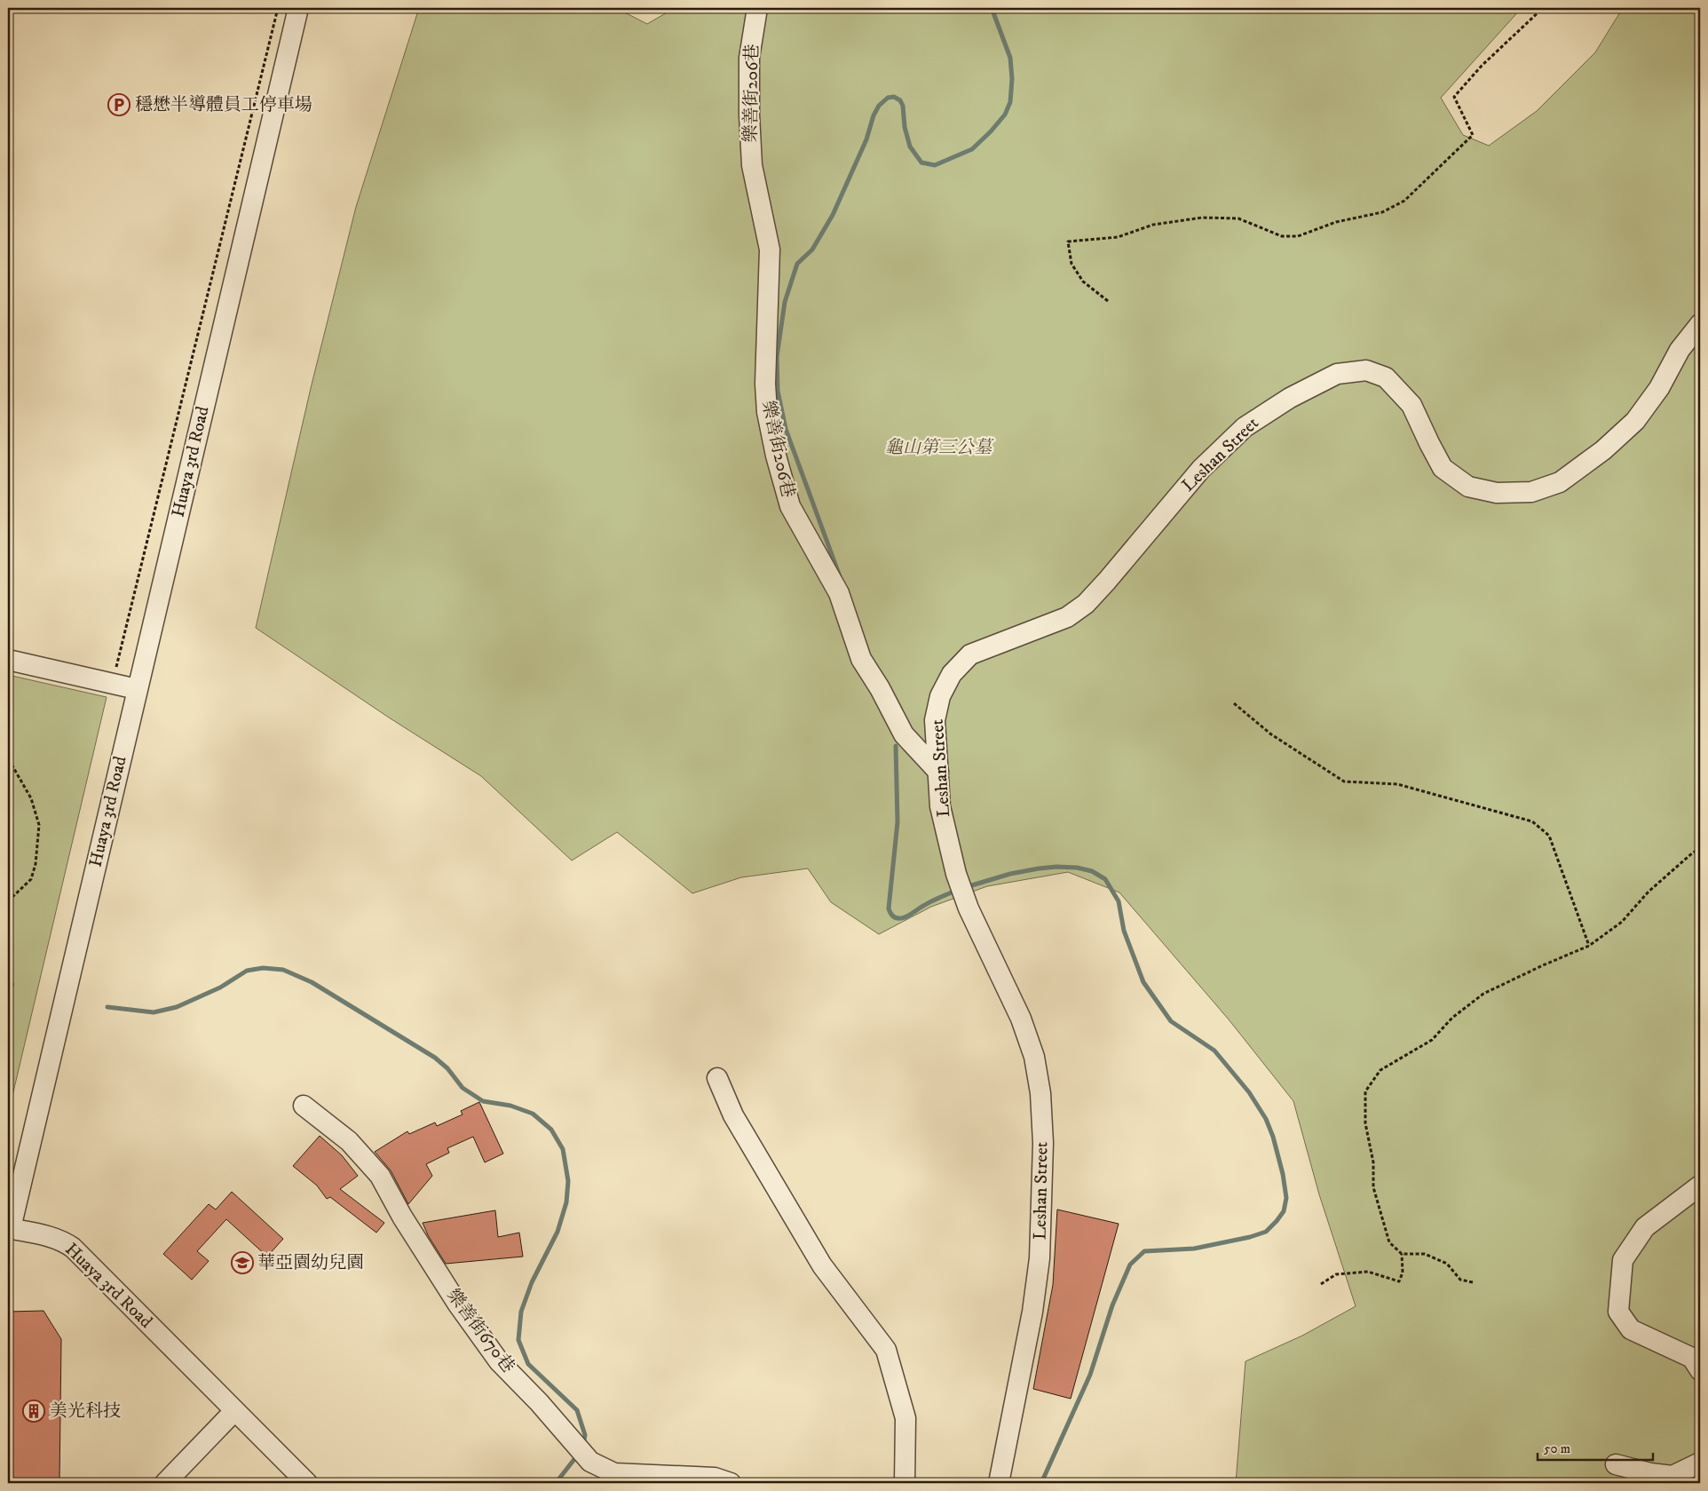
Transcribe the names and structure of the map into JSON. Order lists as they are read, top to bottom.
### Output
{
  "streets": {
    "street": [
      "樂善街206巷",
      "Leshan Street",
      "Huaya 3rd Road",
      "樂善街670巷"
    ]
  },
  "crossings": [
    ["樂善街206巷", "Leshan Street"]
  ],
  "parks": ["龜山第三公墓"],
  "places": {
    "parking": ["穩懋半導體員工停車場"],
    "school or university": ["華亞園幼兒園"],
    "building": ["美光科技"]
  },
  "scale_bar": "50 m"
}
